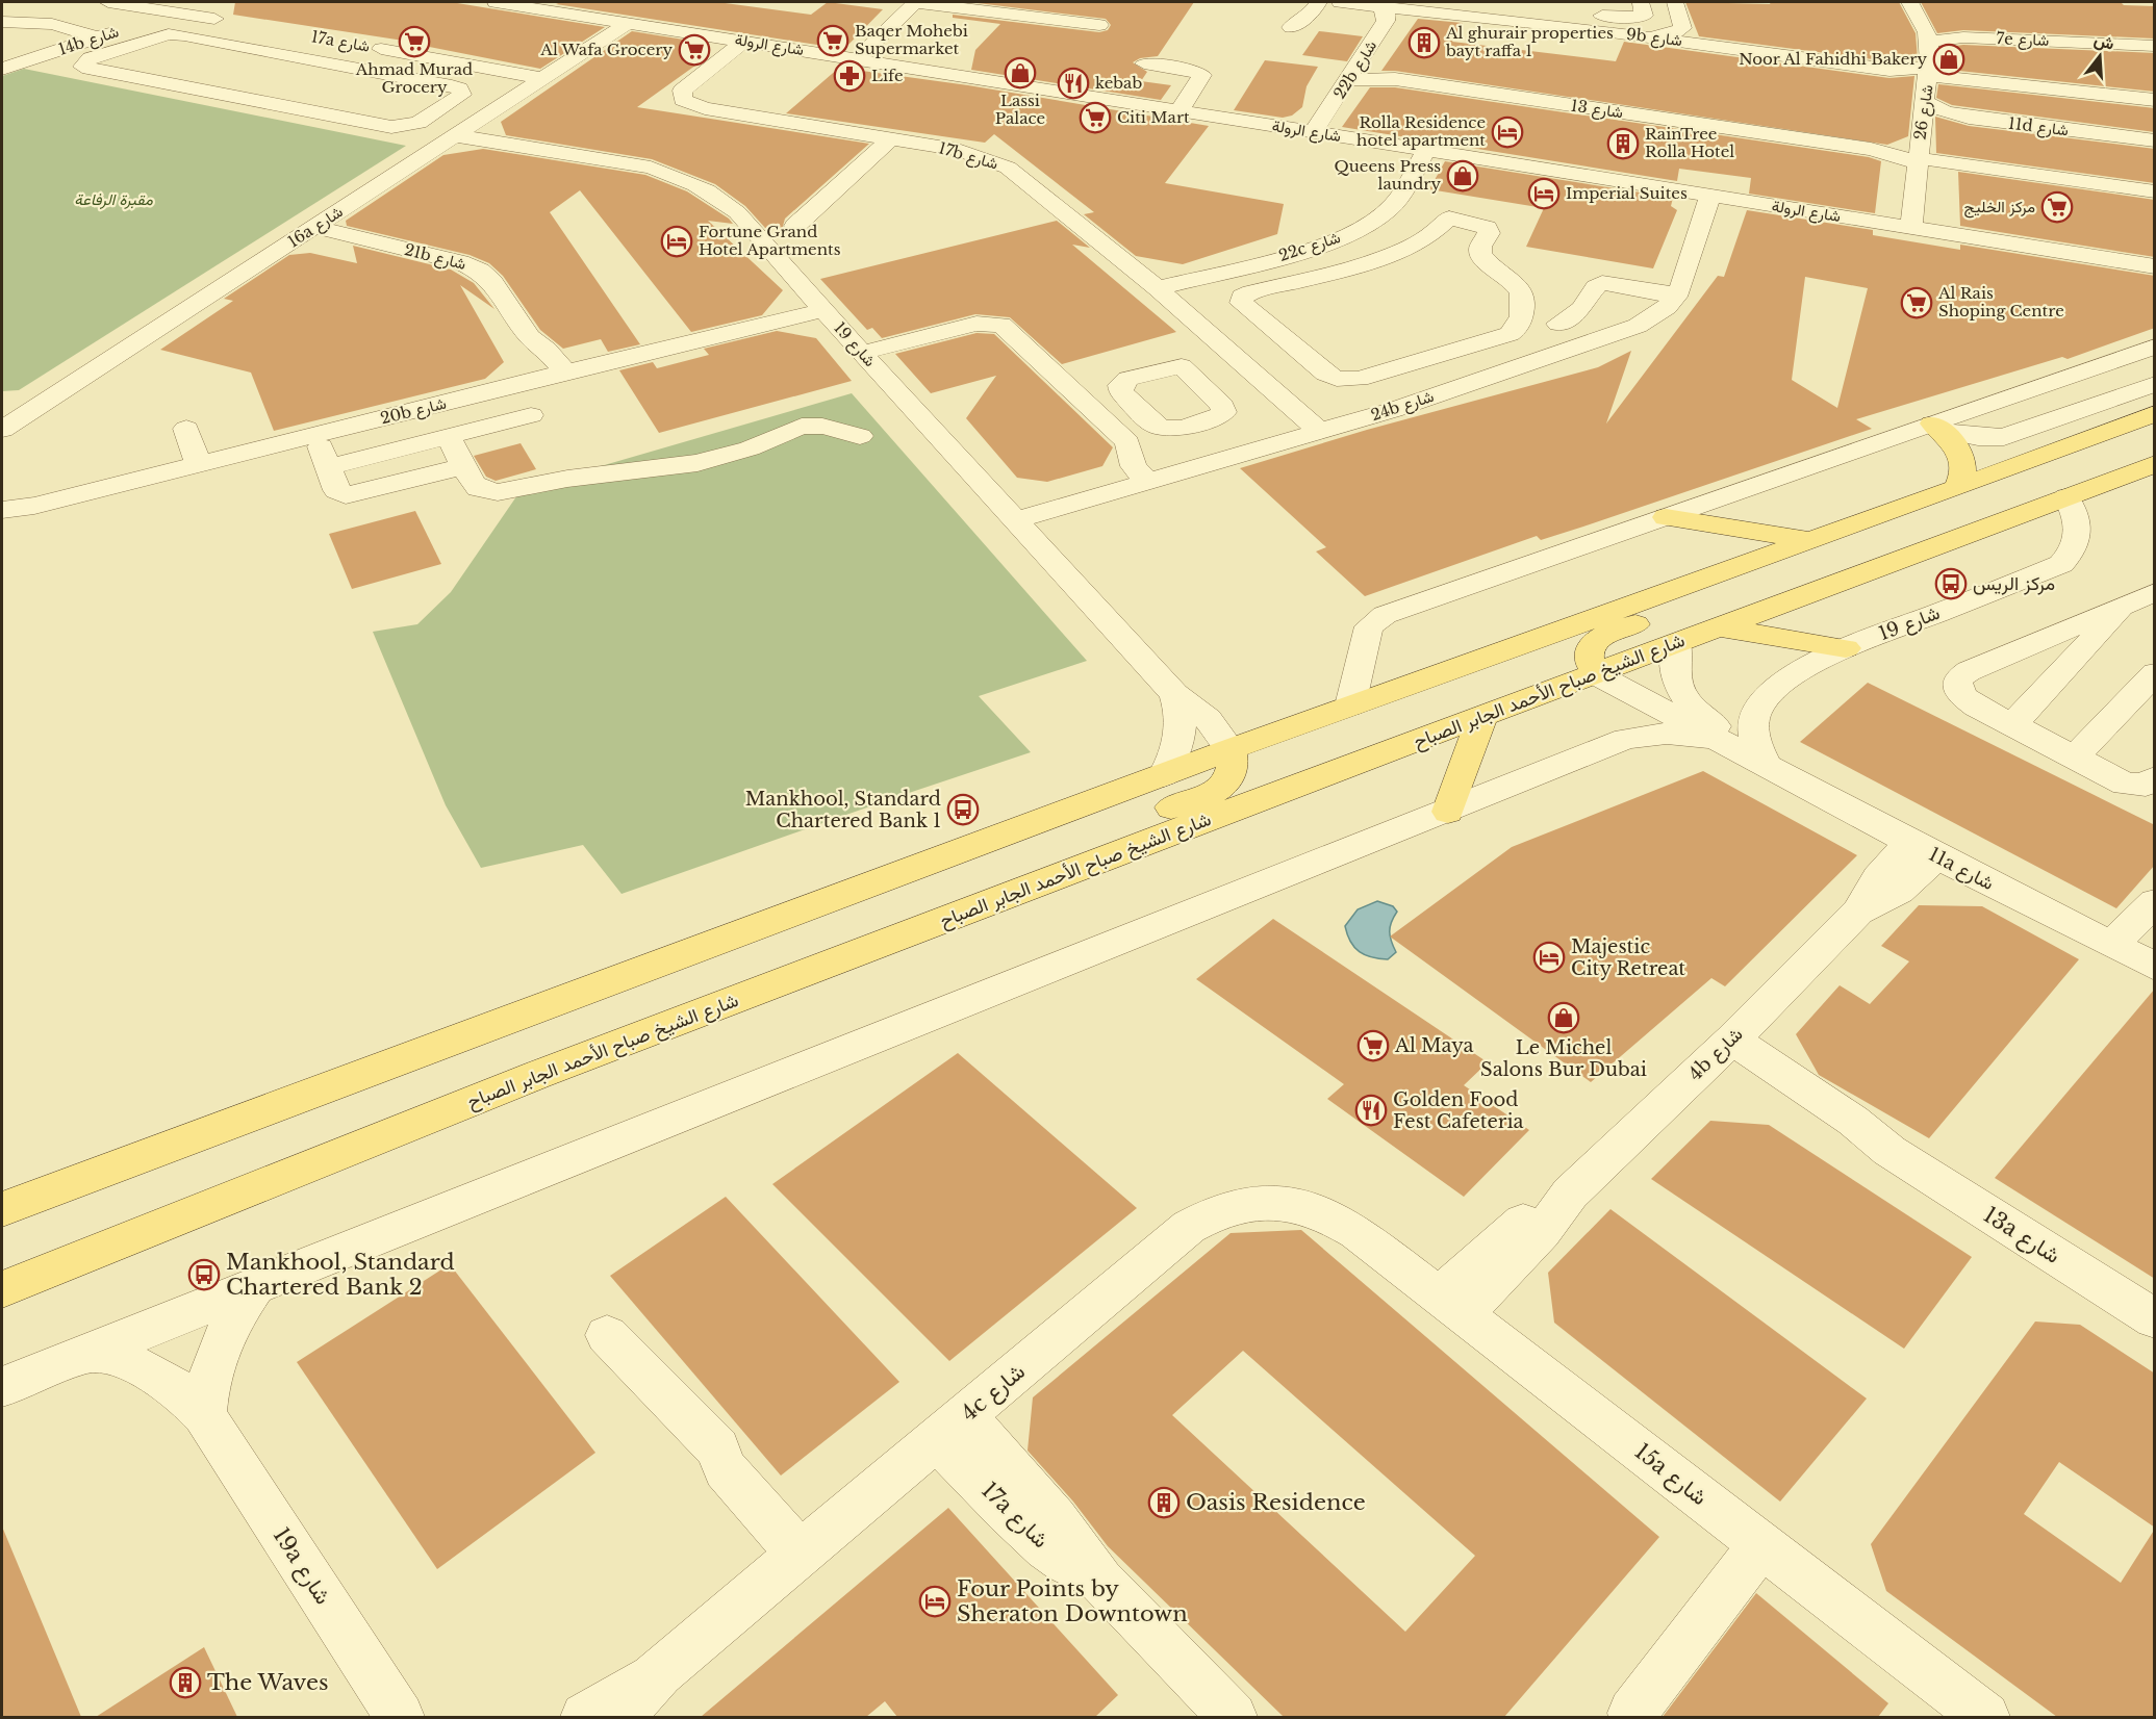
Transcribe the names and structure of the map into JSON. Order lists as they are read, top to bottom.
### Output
{
  "streets": {
    "main road": ["شارع الشيخ صباح الأحمد الجابر الصباح"],
    "street": [
      "9b شارع",
      "7e شارع",
      "14b شارع",
      "17a شارع",
      "شارع الرولة",
      "22b شارع",
      "شارع 13",
      "شارع 26",
      "11d شارع",
      "17b شارع",
      "16a شارع",
      "22c شارع",
      "21b شارع",
      "شارع 19",
      "24b شارع",
      "20b شارع",
      "11a شارع",
      "4b شارع",
      "13a شارع",
      "4c شارع",
      "15a شارع",
      "19a شارع"
    ]
  },
  "crossings": [
    ["9b شارع", "22b شارع"],
    ["9b شارع", "شارع 26"],
    ["7e شارع", "شارع 26"],
    ["17a شارع", "16a شارع"],
    ["17a شارع", "4c شارع"],
    ["شارع الرولة", "22b شارع"],
    ["شارع الرولة", "شارع 26"],
    ["شارع الرولة", "17b شارع"],
    ["شارع الرولة", "16a شارع"],
    ["شارع الرولة", "22c شارع"],
    ["شارع الرولة", "24b شارع"],
    ["22b شارع", "شارع 13"],
    ["شارع 13", "شارع 26"],
    ["شارع 26", "11d شارع"],
    ["17b شارع", "22c شارع"],
    ["17b شارع", "24b شارع"],
    ["16a شارع", "21b شارع"],
    ["16a شارع", "شارع 19"],
    ["21b شارع", "20b شارع"],
    ["شارع 19", "24b شارع"],
    ["شارع 19", "20b شارع"],
    ["شارع 19", "شارع الشيخ صباح الأحمد الجابر الصباح"],
    ["شارع 19", "11a شارع"],
    ["شارع الشيخ صباح الأحمد الجابر الصباح", "11a شارع"],
    ["11a شارع", "4b شارع"],
    ["4b شارع", "13a شارع"],
    ["4b شارع", "15a شارع"],
    ["4c شارع", "15a شارع"]
  ],
  "parks": ["مقبرة الرفاعة"],
  "places": {
    "supermarket": [
      "Baqer Mohebi Supermarket",
      "Ahmad Murad Grocery",
      "Al Wafa Grocery",
      "Citi Mart",
      "مركز الخليج",
      "Al Rais Shoping Centre",
      "Al Maya"
    ],
    "building": [
      "Al ghurair properties bayt raffa 1",
      "RainTree Rolla Hotel",
      "Oasis Residence",
      "The Waves"
    ],
    "shop": [
      "Noor Al Fahidhi Bakery",
      "Lassi Palace",
      "Queens Press laundry",
      "Le Michel Salons Bur Dubai"
    ],
    "pharmacy": ["Life"],
    "restaurant": ["kebab", "Golden Food Fest Cafeteria"],
    "hotel": [
      "Rolla Residence hotel apartment",
      "Imperial Suites",
      "Fortune Grand Hotel Apartments",
      "Majestic City Retreat",
      "Four Points by Sheraton Downtown"
    ],
    "bus stop": ["مركز الريس", "Mankhool, Standard Chartered Bank 1", "Mankhool, Standard Chartered Bank 2"]
  },
  "north": "top"
}
